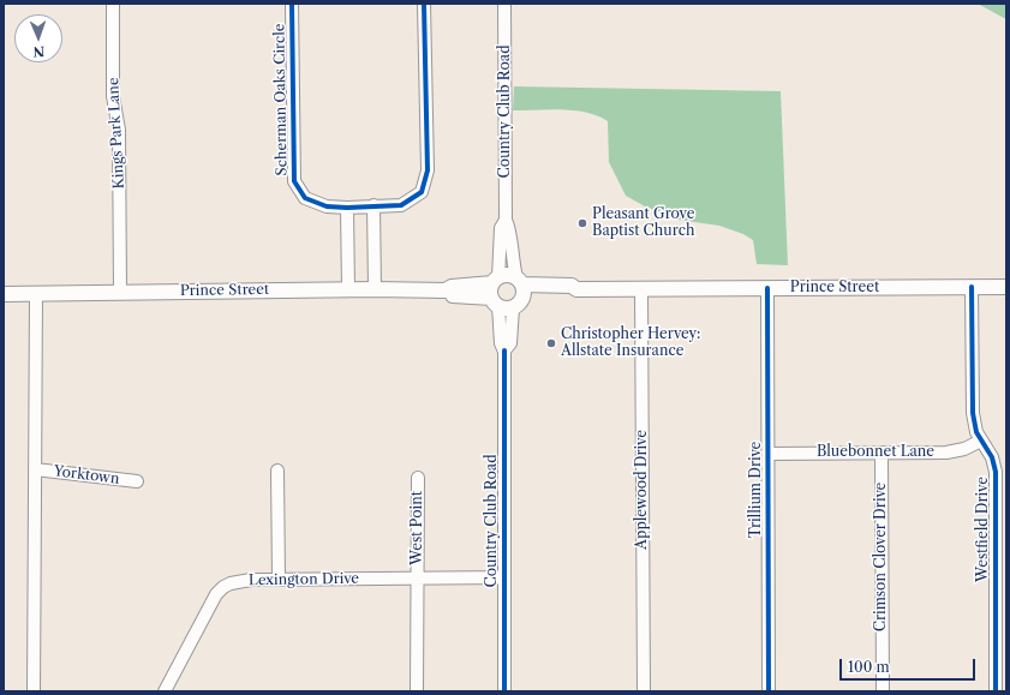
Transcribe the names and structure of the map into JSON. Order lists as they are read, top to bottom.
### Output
{
  "streets": {
    "main road": ["Prince Street"],
    "street": [
      "Scherman Oaks Circle",
      "Country Club Road",
      "Kings Park Lane",
      "Bluebonnet Lane",
      "Yorktown",
      "Applewood Drive",
      "Trillium Drive",
      "West Point",
      "Westfield Drive",
      "Crimson Clover Drive",
      "Lexington Drive"
    ]
  },
  "crossings": [
    ["Country Club Road", "Prince Street"],
    ["Country Club Road", "Lexington Drive"],
    ["Kings Park Lane", "Prince Street"],
    ["Prince Street", "Applewood Drive"],
    ["Prince Street", "Trillium Drive"],
    ["Prince Street", "Westfield Drive"],
    ["Bluebonnet Lane", "Trillium Drive"],
    ["Bluebonnet Lane", "Westfield Drive"],
    ["Bluebonnet Lane", "Crimson Clover Drive"],
    ["West Point", "Lexington Drive"]
  ],
  "places": ["Pleasant Grove Baptist Church", "Christopher Hervey: Allstate Insurance"],
  "scale_bar": "100 m",
  "north": "bottom"
}
